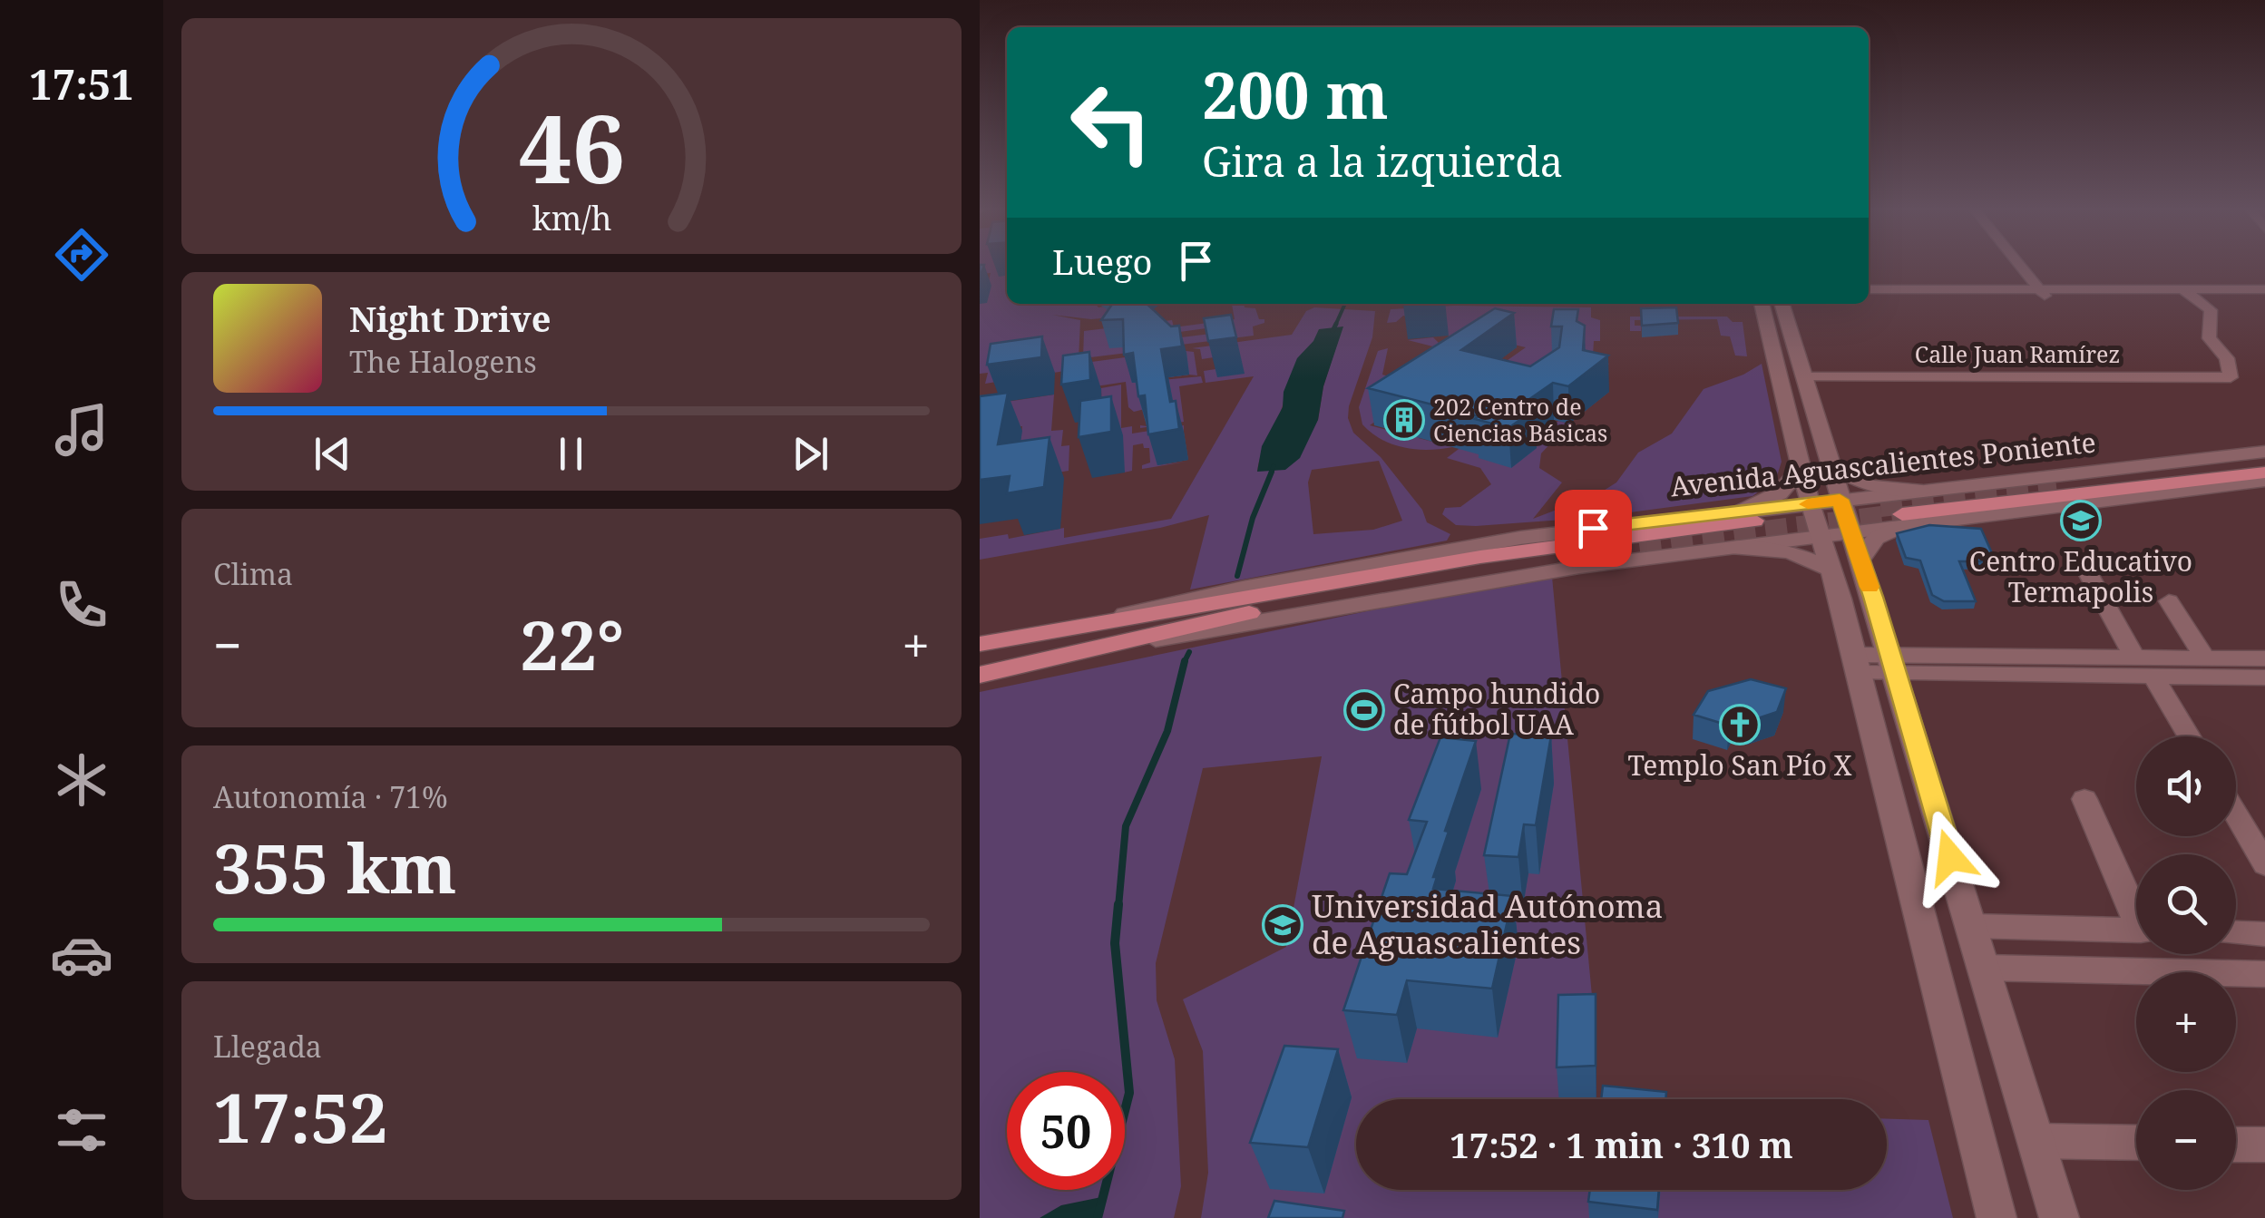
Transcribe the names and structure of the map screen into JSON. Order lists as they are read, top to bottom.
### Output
{
  "streets": {
    "main road": ["Avenida Aguascalientes Poniente"],
    "street": ["Calle Juan Ramírez"]
  },
  "places": {
    "building": ["202 Centro de Ciencias Básicas"],
    "school or university": ["Centro Educativo Termapolis", "Universidad Autónoma de Aguascalientes"],
    "sports": ["Campo hundido de fútbol UAA"],
    "church": ["Templo San Pío X"]
  },
  "page": {
    "tabs": "17:51",
    "turn": ["200 m", "Gira a la izquierda"],
    "then": "Luego",
    "song": ["Night Drive", "The Halogens"],
    "tile": [
      "Clima",
      ["Autonomía · 71%", "355 km"],
      ["Llegada", "17:52"]
    ],
    "heat": ["−", "22°", "+"],
    "map_buttons": ["+", "−"],
    "limit": "50",
    "trip": "17:52 · 1 min · 310 m",
    "gauge": ["46", "km/h"]
  }
}
